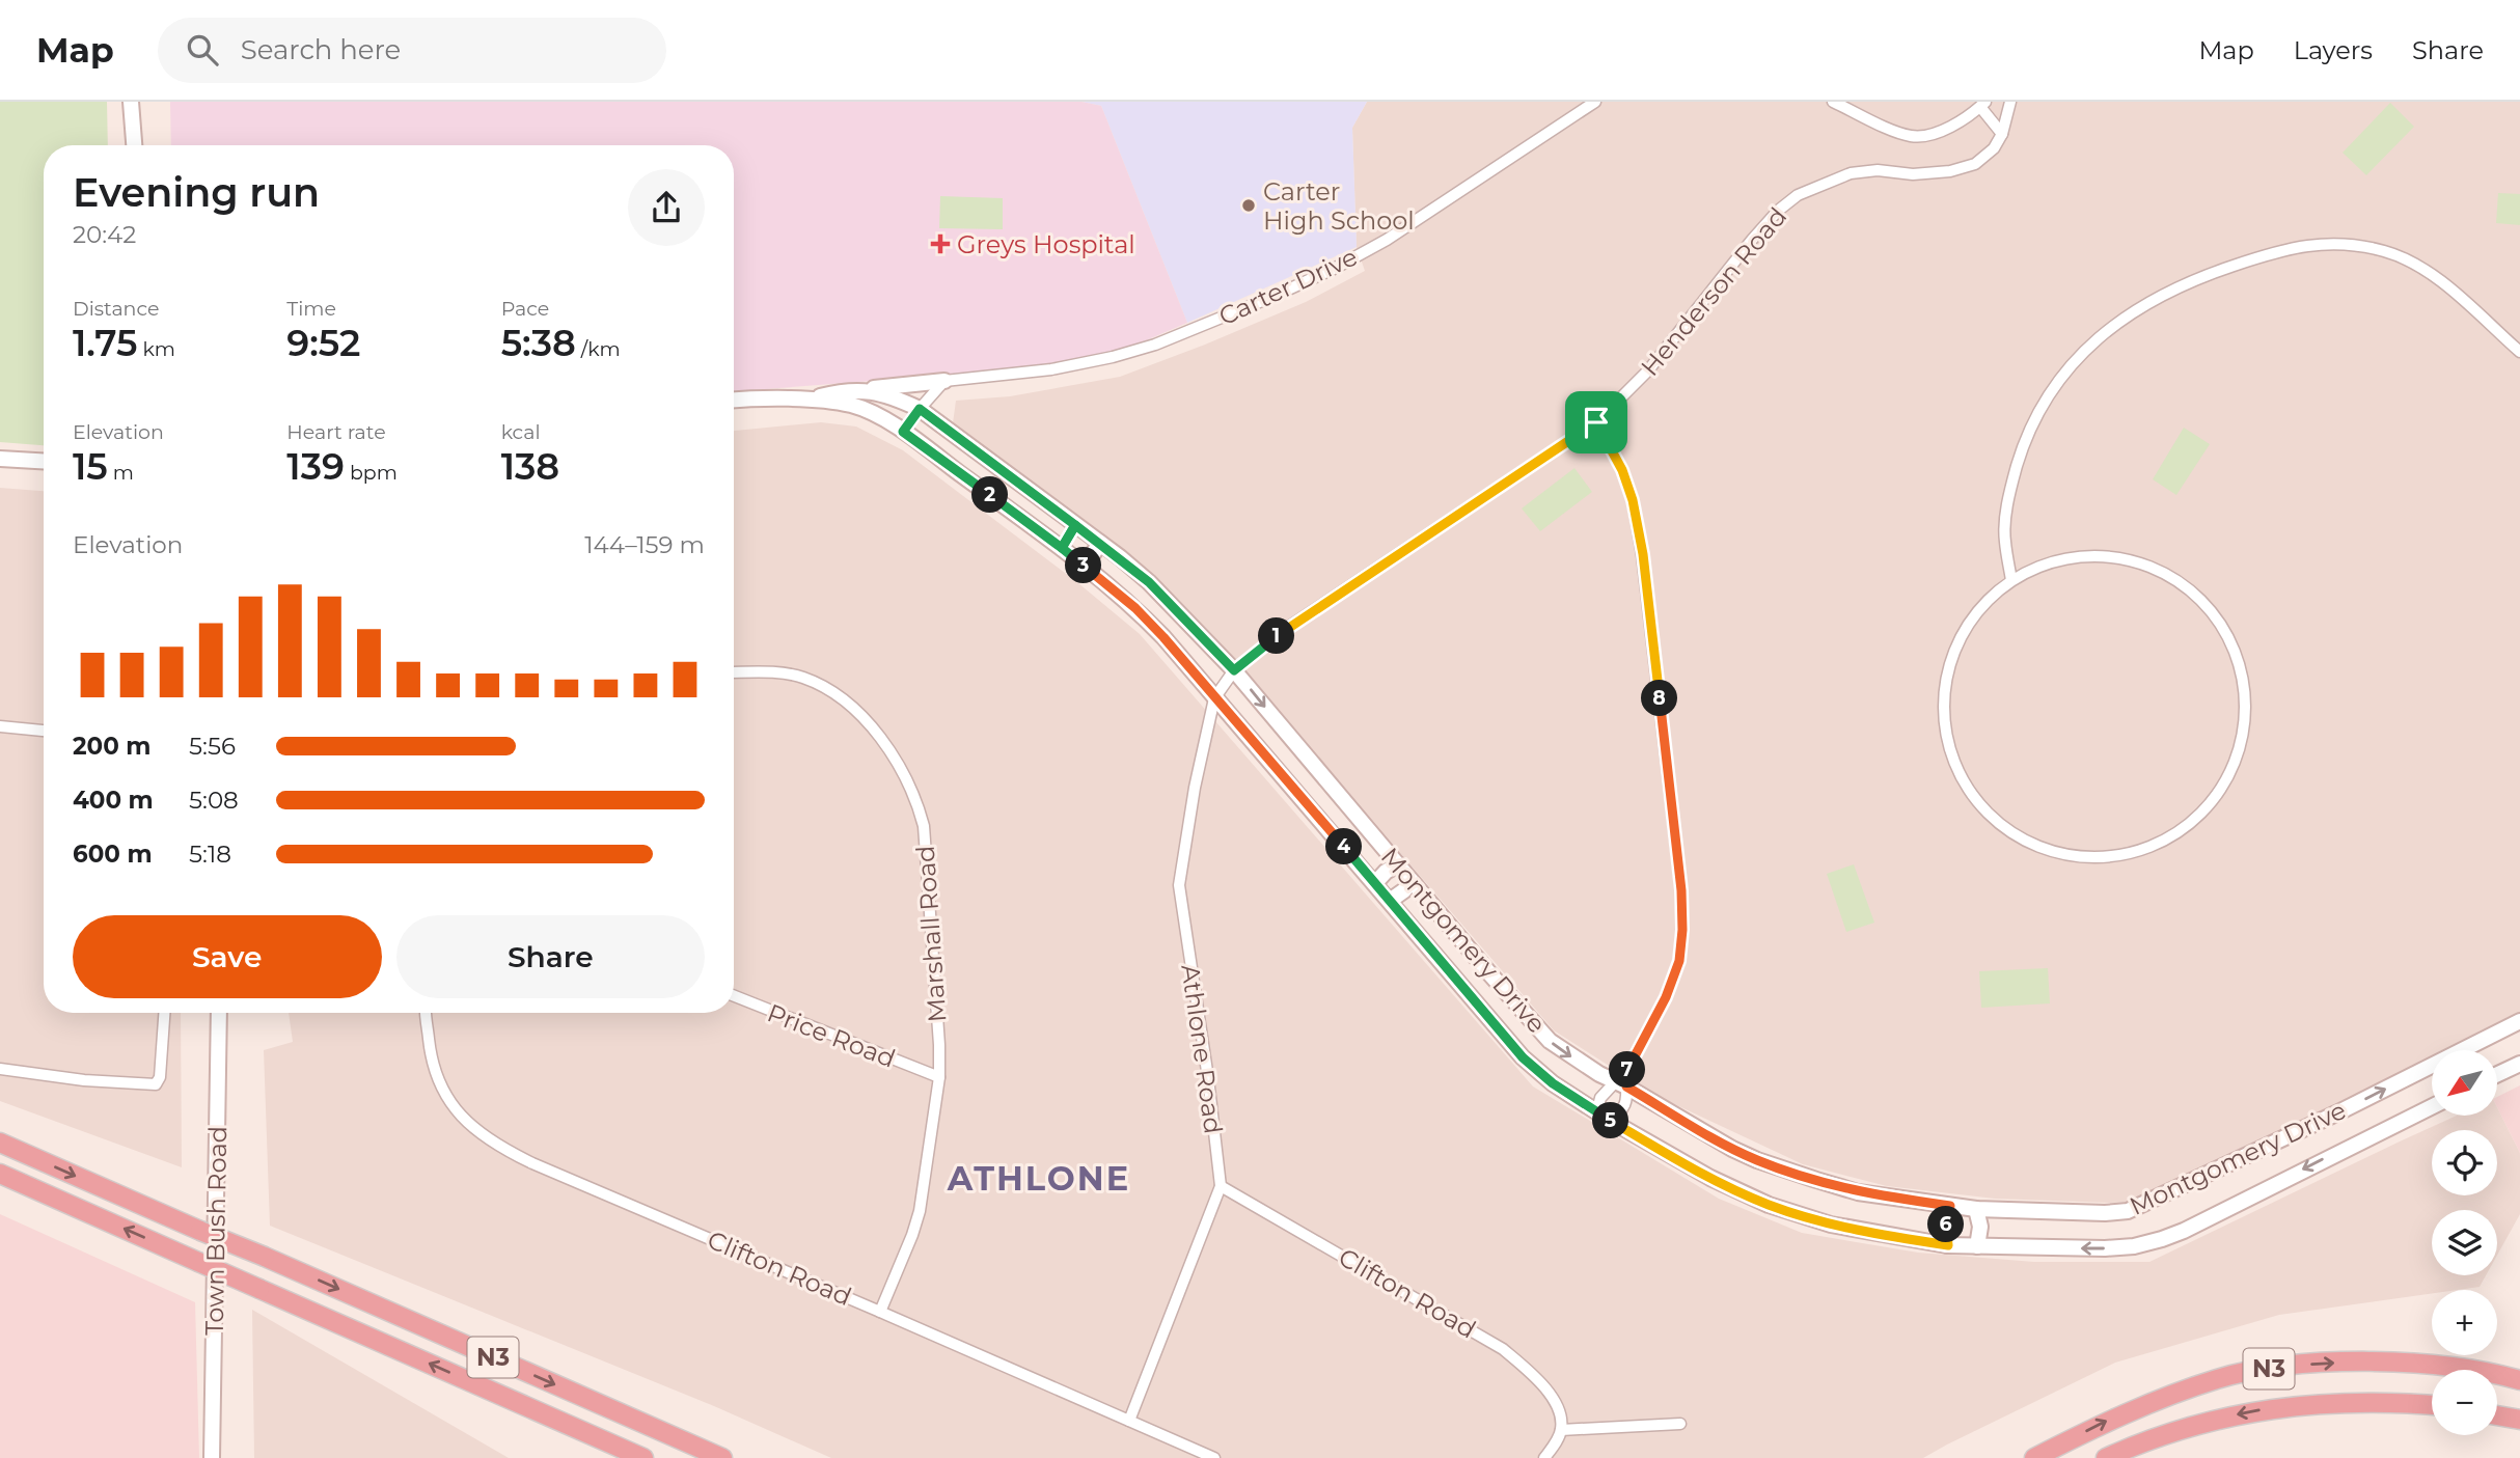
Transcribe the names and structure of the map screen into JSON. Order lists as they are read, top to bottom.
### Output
{
  "streets": {
    "highway": ["N3"],
    "street": [
      "Carter Drive",
      "Henderson Road",
      "Marshall Road",
      "Montgomery Drive",
      "Price Road",
      "Athlone Road",
      "Town Bush Road",
      "Clifton Road"
    ]
  },
  "crossings": [
    ["Henderson Road", "Montgomery Drive"],
    ["Henderson Road", "Athlone Road"],
    ["Marshall Road", "Price Road"],
    ["Marshall Road", "Clifton Road"],
    ["Montgomery Drive", "Athlone Road"],
    ["Athlone Road", "Clifton Road"]
  ],
  "districts": ["ATHLONE"],
  "places": {
    "other": ["Carter High School"],
    "health": ["Greys Hospital"]
  },
  "north": "bottom left",
  "page": {
    "header": "Map",
    "search": "Search here",
    "nav": ["Map", "Layers", "Share"],
    "heading": ["Evening run", "20:42"],
    "stats": [
      ["Distance", "1.75 km"],
      ["Time", "9:52"],
      ["Pace", "5:38 /km"],
      ["Elevation", "15 m"],
      ["Heart rate", "139 bpm"],
      ["kcal", "138"]
    ],
    "pins": [
      "2",
      "3",
      "1",
      "8",
      "4",
      "7",
      "5",
      "6"
    ],
    "chart": ["Elevation", "144–159 m"],
    "list": [
      {
        "name": "200 m",
        "note": "5:56"
      },
      {
        "name": "400 m",
        "note": "5:08"
      },
      {
        "name": "600 m",
        "note": "5:18"
      }
    ],
    "buttons": ["Save", "Share"],
    "map_buttons": ["+", "−"]
  }
}
